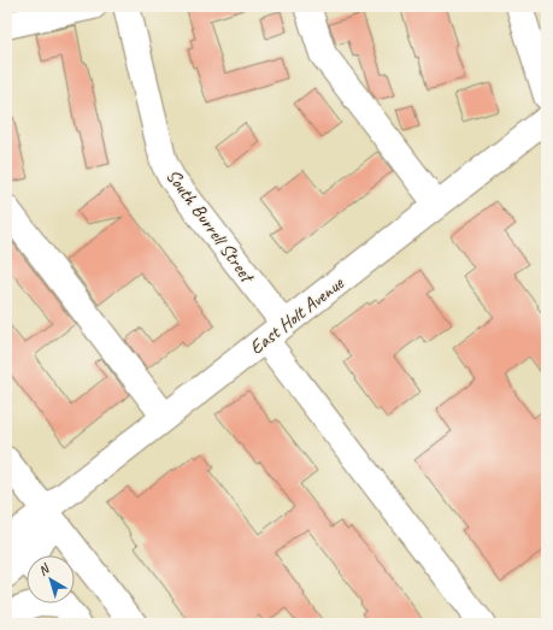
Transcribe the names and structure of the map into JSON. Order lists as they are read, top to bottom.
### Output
{
  "streets": {
    "street": ["South Burrell Street", "East Holt Avenue"]
  },
  "crossings": [
    ["South Burrell Street", "East Holt Avenue"]
  ],
  "north": "top left"
}
